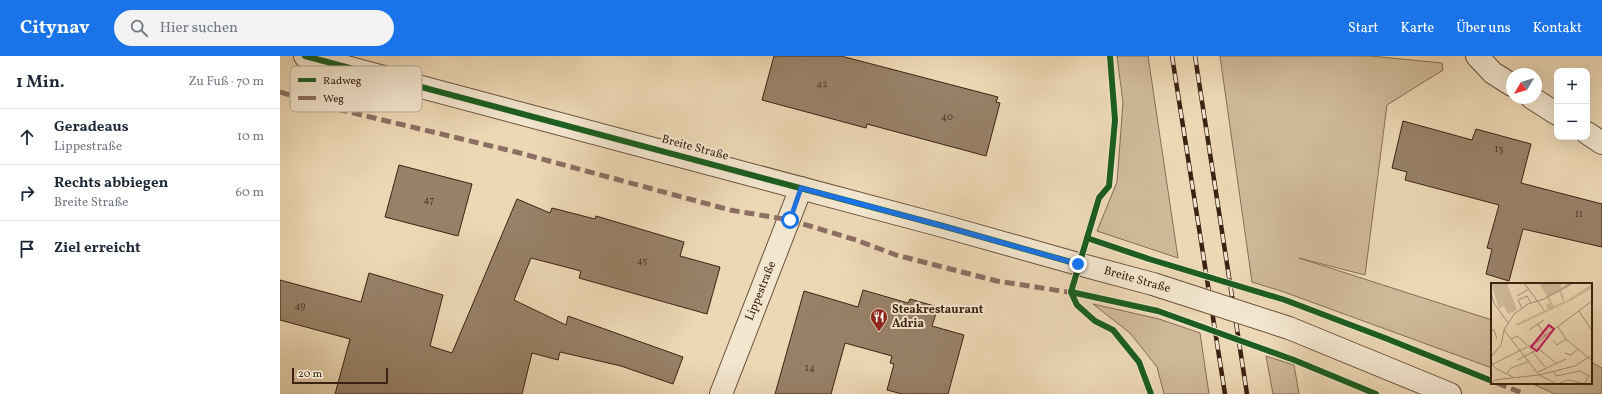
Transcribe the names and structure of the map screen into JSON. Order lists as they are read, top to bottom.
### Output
{
  "streets": {
    "street": ["Breite Straße", "Lippestraße"]
  },
  "crossings": [
    ["Breite Straße", "Lippestraße"]
  ],
  "places": {
    "restaurant": ["Steakrestaurant Adria"]
  },
  "house_numbers": [
    "42",
    "40",
    "13",
    "47",
    "11",
    "45",
    "49",
    "14"
  ],
  "legend": ["Radweg", "Weg"],
  "scale_bar": "20 m",
  "north": "bottom left",
  "page": {
    "header": "Citynav",
    "search": "Hier suchen",
    "nav": [
      "Start",
      "Karte",
      "Über uns",
      "Kontakt"
    ],
    "heading": ["1 Min.", "Zu Fuß · 70 m"],
    "map_buttons": ["+", "−"],
    "list": [
      ["Geradeaus", "Lippestraße", "10 m"],
      ["Rechts abbiegen", "Breite Straße", "60 m"],
      "Ziel erreicht"
    ],
    "scale": "20 m"
  }
}
